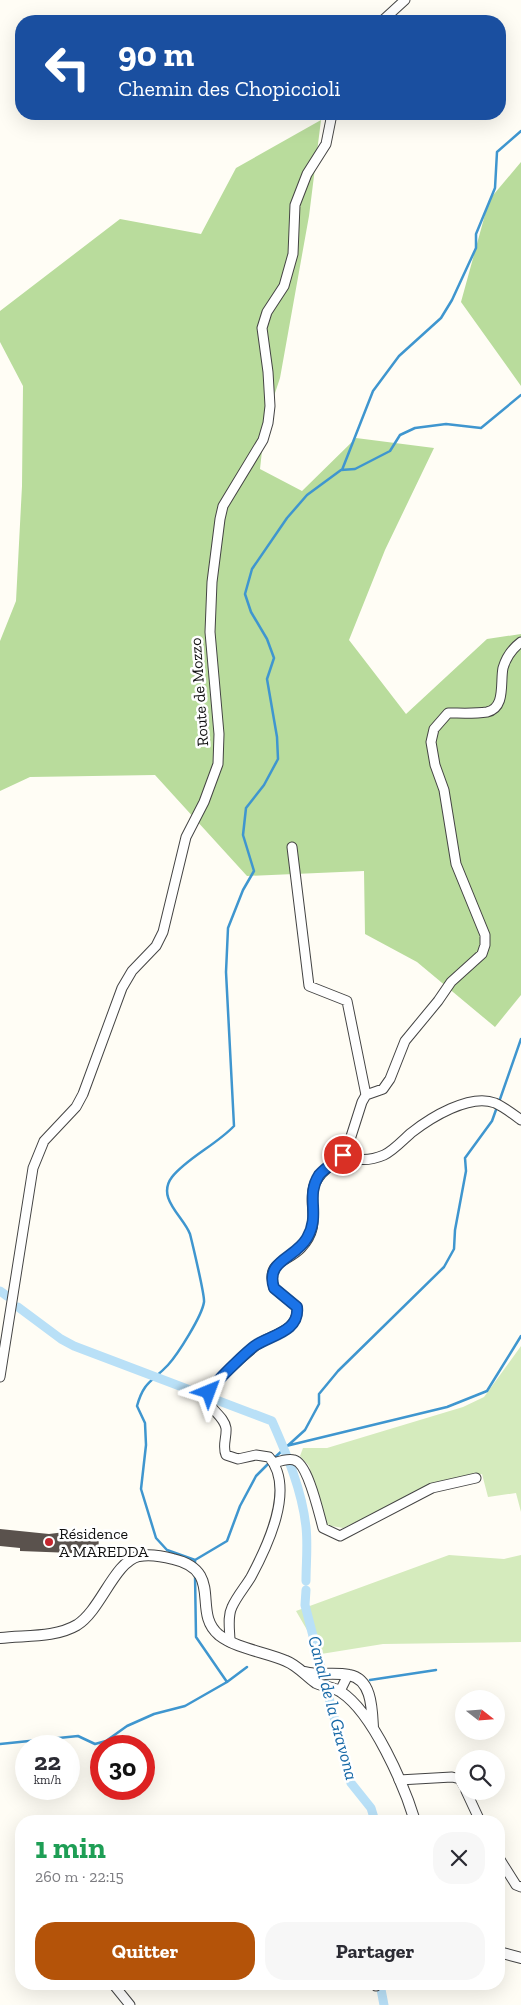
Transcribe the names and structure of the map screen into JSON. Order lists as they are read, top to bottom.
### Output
{
  "streets": {
    "street": ["Route de Mozzo"]
  },
  "water": ["Canal de la Gravona"],
  "places": ["Résidence A MAREDDA"],
  "north": "right",
  "page": {
    "turn": ["90 m", "Chemin des Chopiccioli"],
    "speed": "22 km/h",
    "limit": "30",
    "heading": ["1 min", "260 m · 22:15"],
    "buttons": ["Quitter", "Partager"]
  }
}
